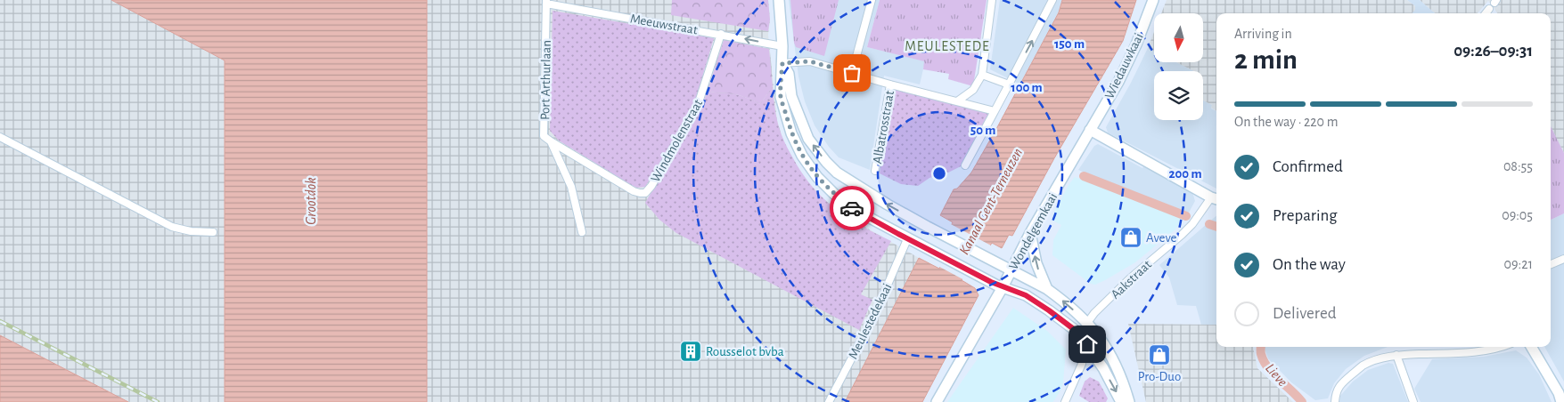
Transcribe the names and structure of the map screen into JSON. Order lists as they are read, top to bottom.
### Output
{
  "streets": {
    "main road": ["Wiedauwkaai", "Wondelgemkaai"],
    "street": [
      "Meeuwstraat",
      "Port Arthurlaan",
      "Albatrosstraat",
      "Windmolenstraat",
      "Aakstraat",
      "Meulestedekaai"
    ]
  },
  "crossings": [
    ["Meeuwstraat", "Port Arthurlaan"],
    ["Meeuwstraat", "Windmolenstraat"],
    ["Wiedauwkaai", "Wondelgemkaai"],
    ["Port Arthurlaan", "Windmolenstraat"]
  ],
  "districts": ["MEULESTEDE"],
  "water": ["Grootdok", "Kanaal Gent-Terneuzen", "Lieve"],
  "places": {
    "shop": ["Aveve", "Pro-Duo"],
    "building": ["Rousselot bvba"]
  },
  "north": "bottom",
  "page": {
    "heading": ["2 min", "Arriving in", "09:26–09:31"],
    "bar": "On the way · 220 m",
    "list": [
      ["Confirmed", "08:55"],
      ["Preparing", "09:05"],
      ["On the way", "09:21"],
      "Delivered"
    ]
  },
  "rings": [
    "150 m",
    "100 m",
    "50 m",
    "200 m"
  ]
}
